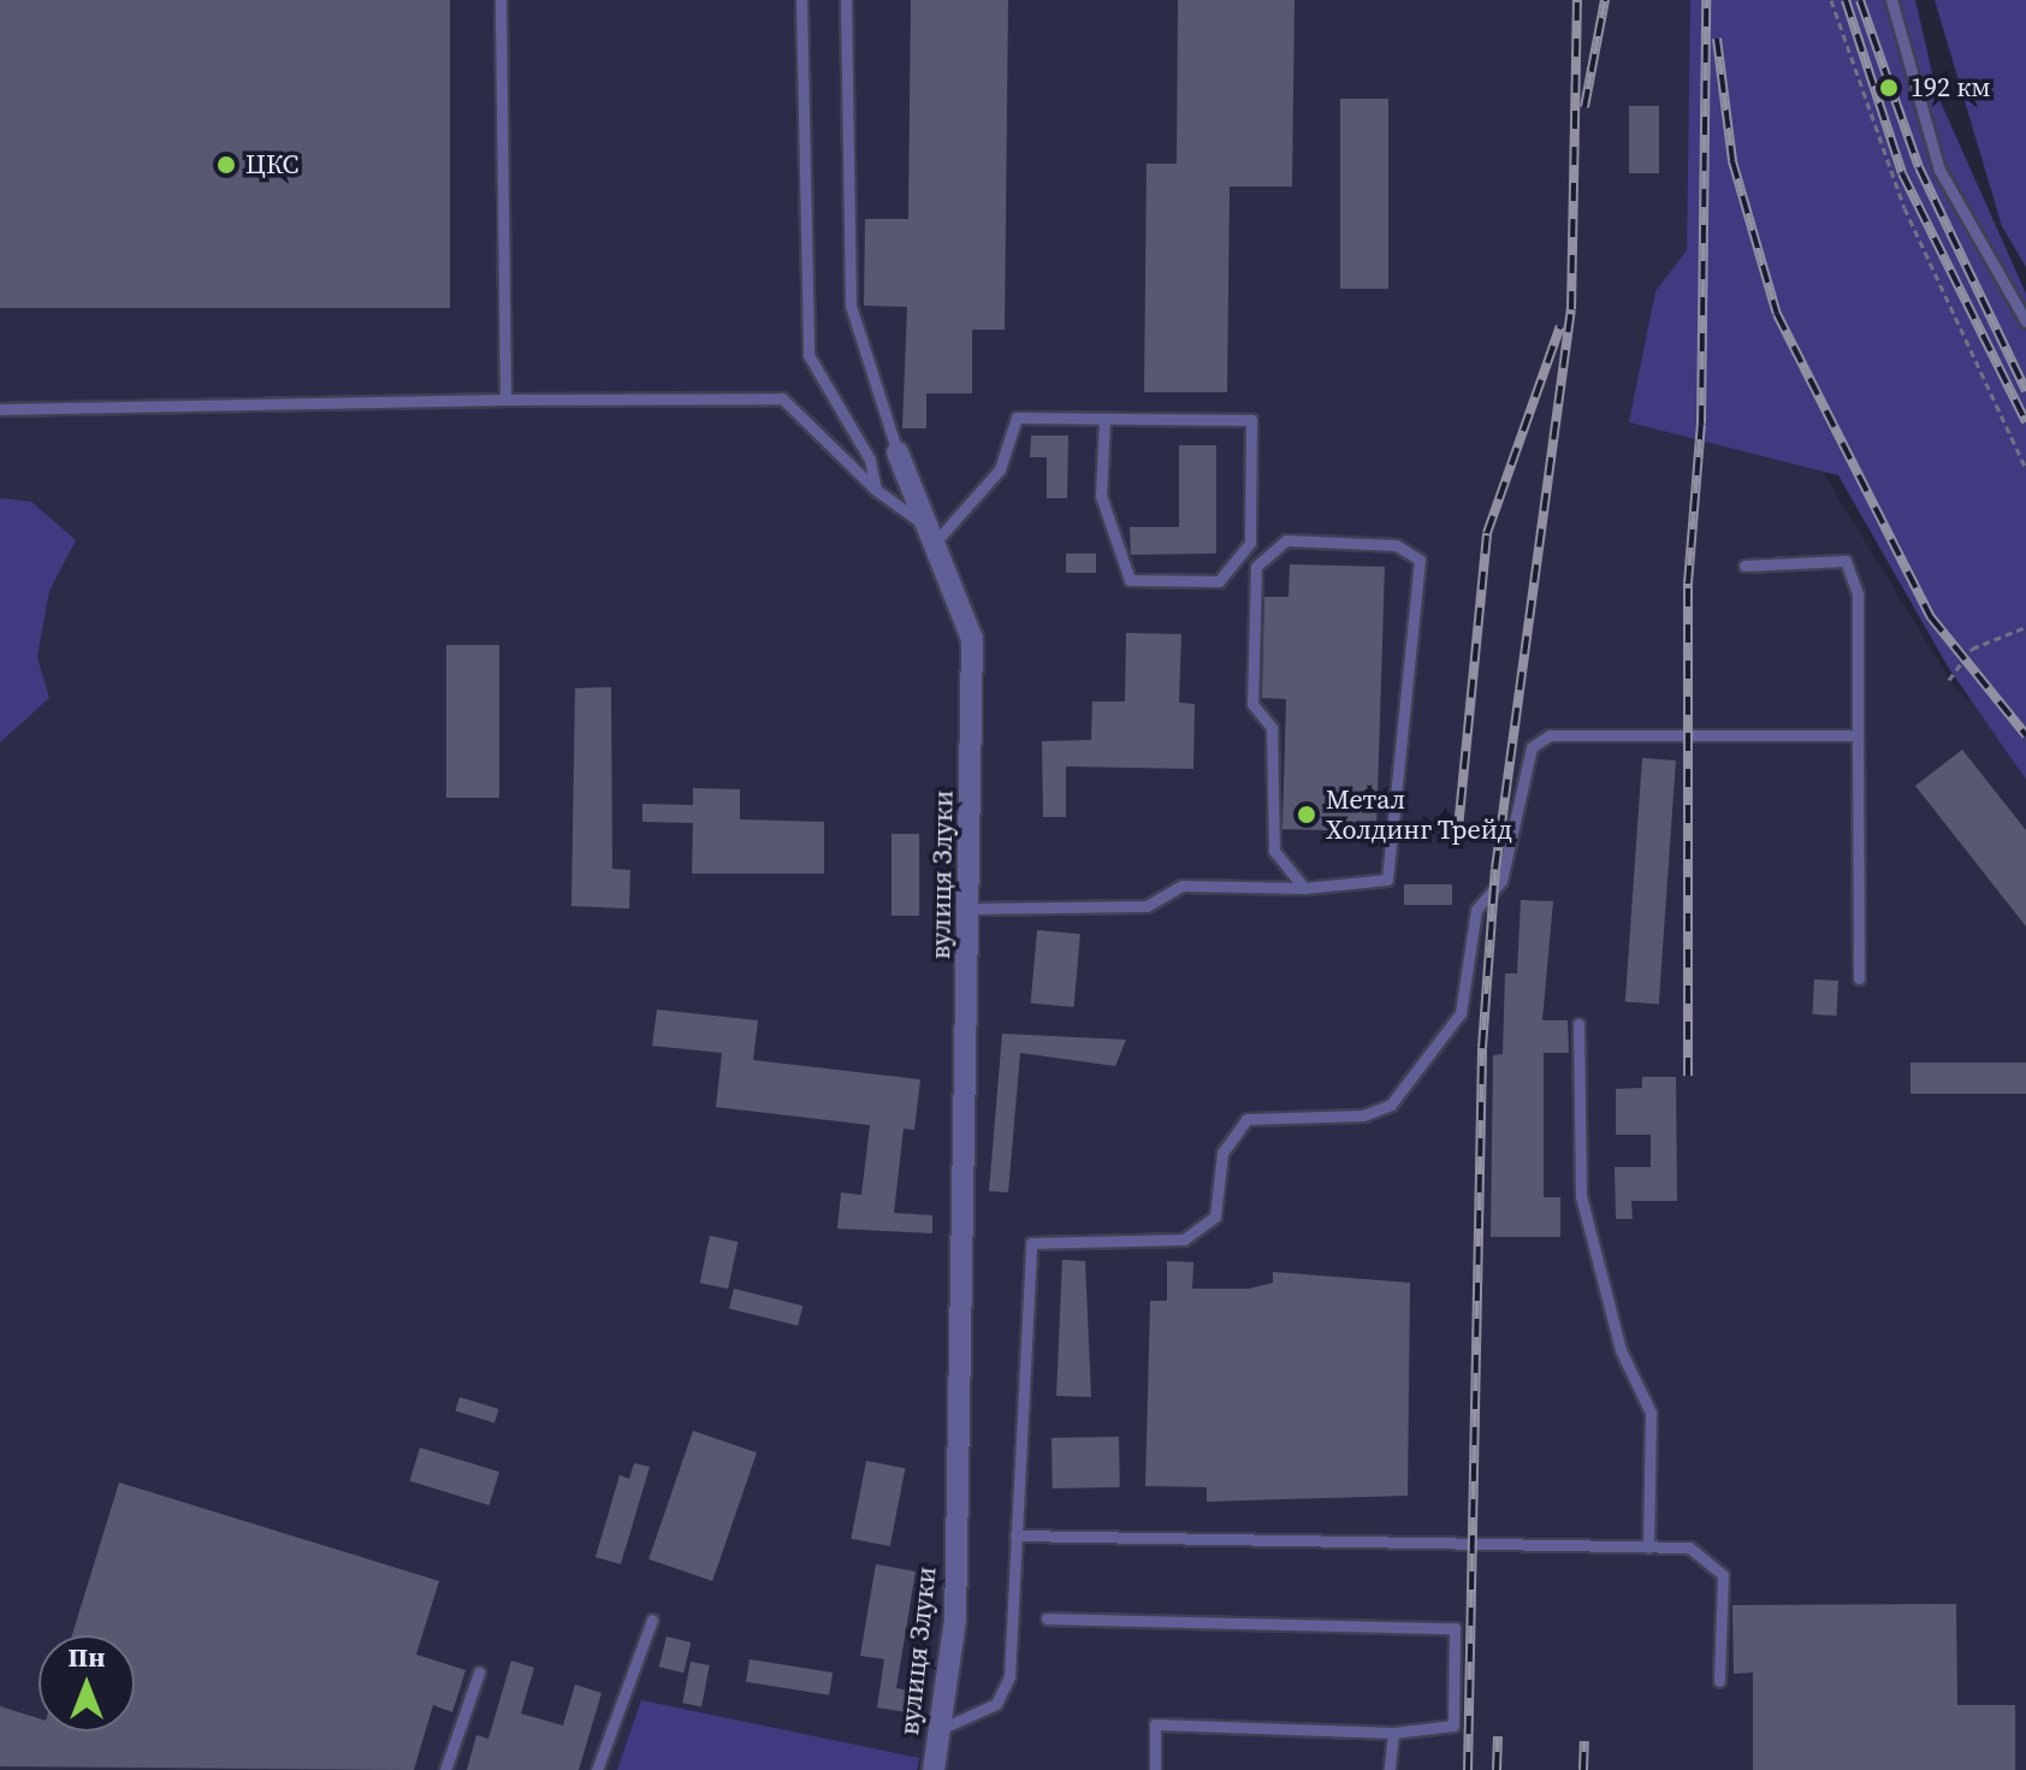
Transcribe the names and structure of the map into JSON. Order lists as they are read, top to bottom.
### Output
{
  "streets": {
    "street": ["вулиця Злуки"]
  },
  "places": ["192 км", "ЦКС", "Метал Холдинг Трейд"],
  "north": "top"
}
